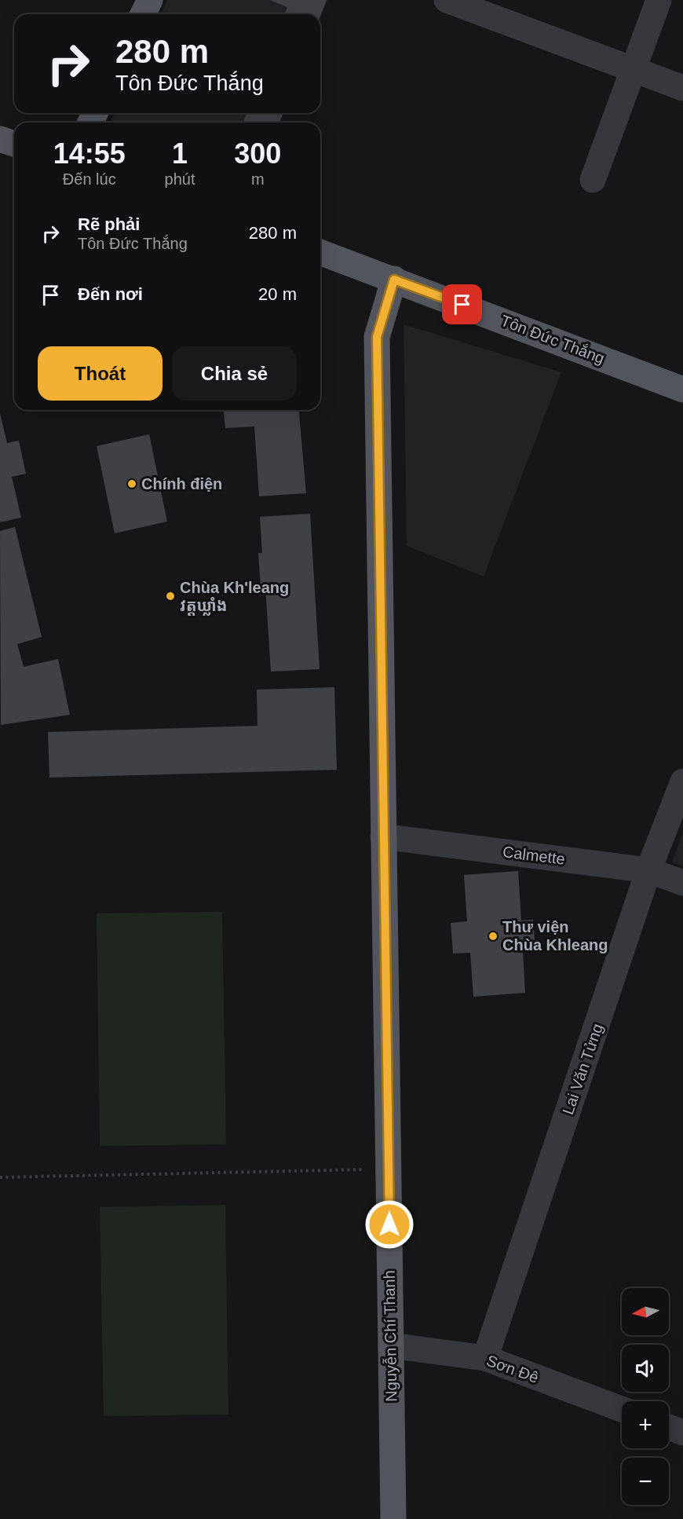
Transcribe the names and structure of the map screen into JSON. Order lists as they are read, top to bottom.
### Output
{
  "streets": {
    "main road": ["Tôn Đức Thắng", "Nguyễn Chí Thanh"],
    "street": ["Calmette", "Lai Văn Tửng", "Sơn Đê"]
  },
  "crossings": [
    ["Tôn Đức Thắng", "Nguyễn Chí Thanh"],
    ["Calmette", "Lai Văn Tửng"],
    ["Calmette", "Nguyễn Chí Thanh"],
    ["Lai Văn Tửng", "Sơn Đê"],
    ["Nguyễn Chí Thanh", "Sơn Đê"]
  ],
  "places": ["Chính điện", "Chùa Kh'leang វត្តឃ្លាំង", "Thư viện Chùa Khleang"],
  "north": "left",
  "page": {
    "turn": ["280 m", "Tôn Đức Thắng"],
    "eta": [
      "14:55",
      "Đến lúc",
      "1",
      "phút",
      "300",
      "m"
    ],
    "list": [
      {
        "name": "Rẽ phải",
        "note": "Tôn Đức Thắng",
        "value": "280 m"
      },
      {
        "name": "Đến nơi",
        "value": "20 m"
      }
    ],
    "buttons": ["Thoát", "Chia sẻ"],
    "map_buttons": ["+", "−"]
  }
}
